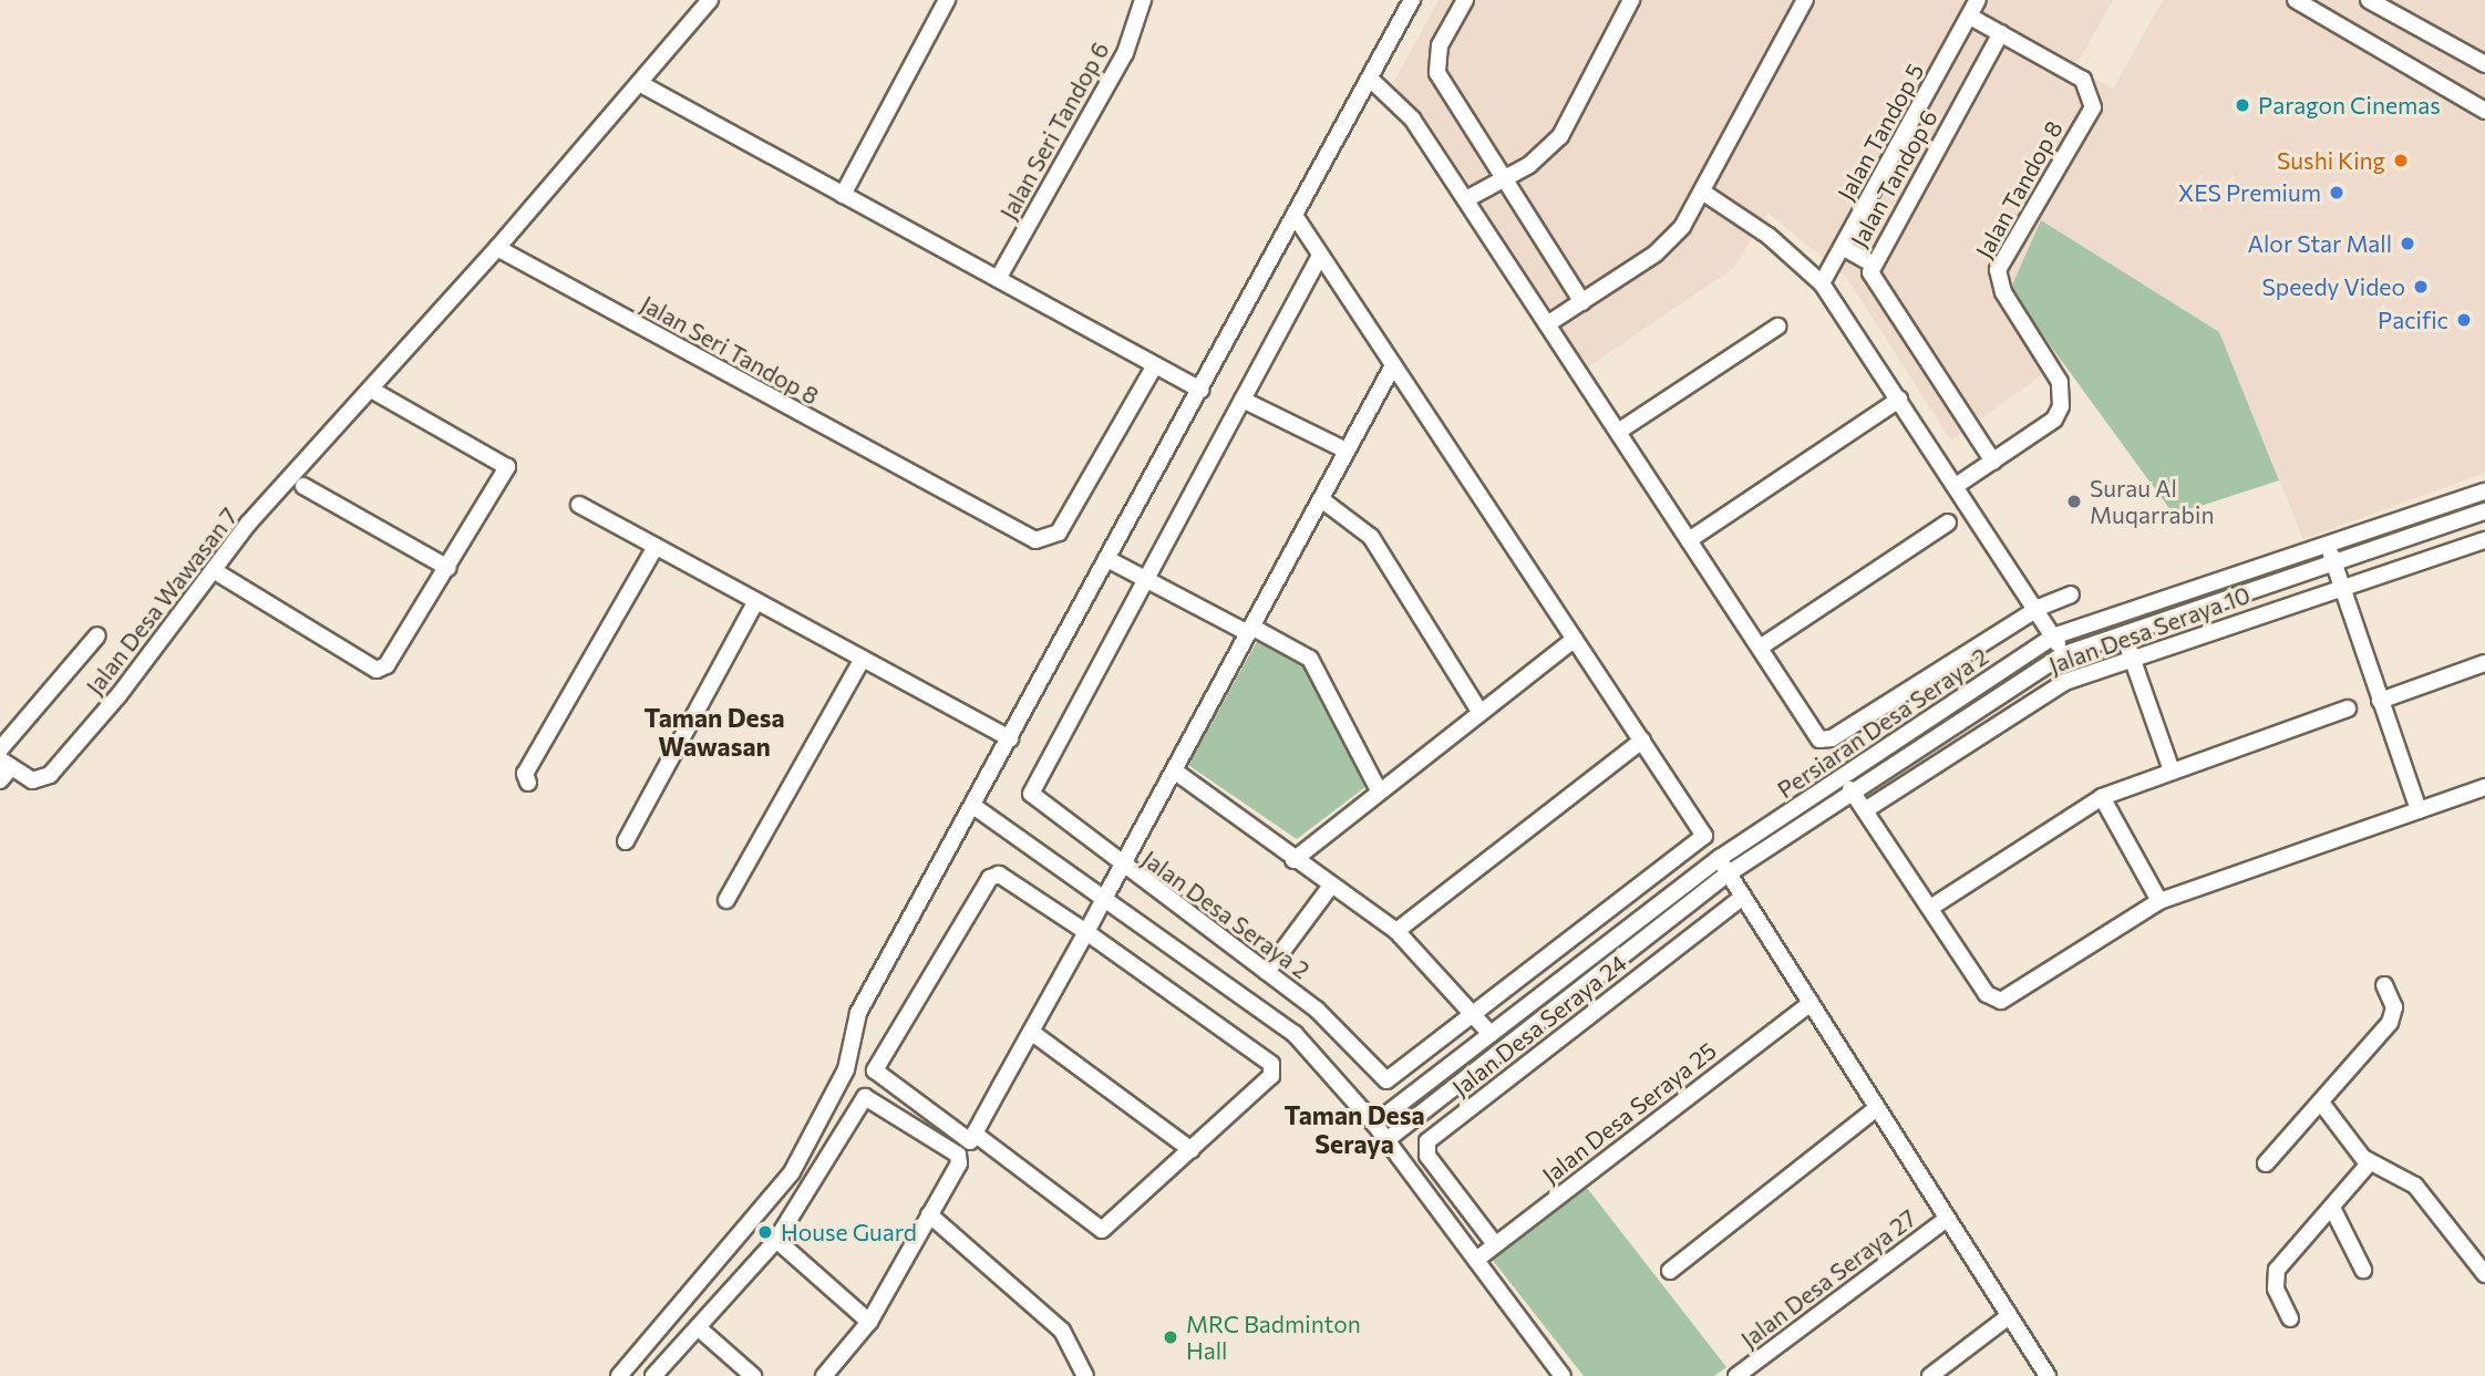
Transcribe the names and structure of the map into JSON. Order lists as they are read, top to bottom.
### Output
{
  "streets": {
    "street": [
      "Jalan Seri Tandop 6",
      "Jalan Tandop 5",
      "Jalan Tandop 6",
      "Jalan Tandop 8",
      "Jalan Seri Tandop 8",
      "Jalan Desa Wawasan 7",
      "Jalan Desa Seraya 10",
      "Persiaran Desa Seraya 2",
      "Jalan Desa Seraya 2",
      "Jalan Desa Seraya 24",
      "Jalan Desa Seraya 25",
      "Jalan Desa Seraya 27"
    ]
  },
  "crossings": [
    ["Jalan Tandop 6", "Jalan Tandop 8"],
    ["Jalan Desa Seraya 24", "Jalan Desa Seraya 25"]
  ],
  "districts": ["Taman Desa Wawasan", "Taman Desa Seraya"],
  "places": [
    "Paragon Cinemas",
    "Sushi King",
    "XES Premium",
    "Alor Star Mall",
    "Speedy Video",
    "Pacific",
    "Surau Al Muqarrabin",
    "House Guard",
    "MRC Badminton Hall"
  ]
}
